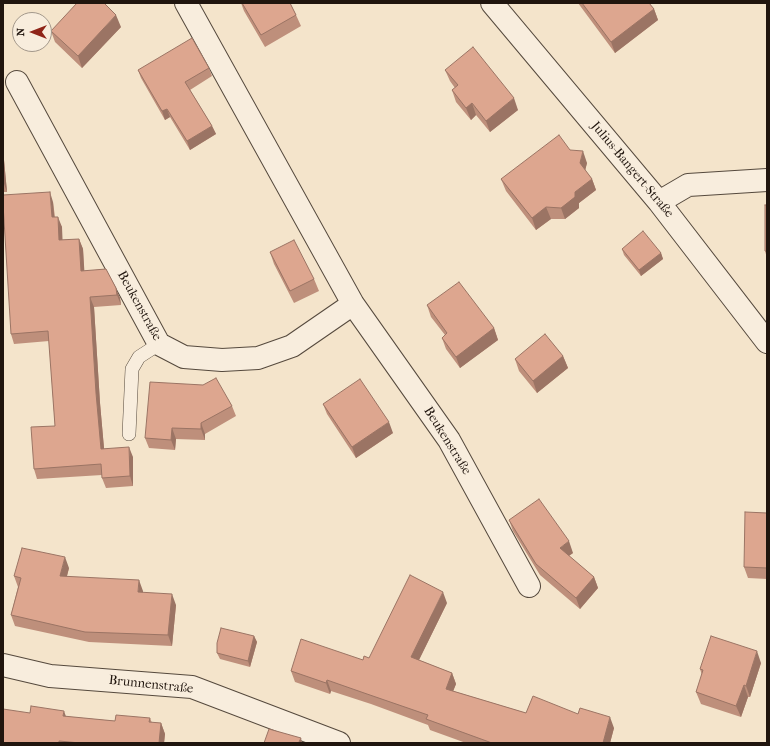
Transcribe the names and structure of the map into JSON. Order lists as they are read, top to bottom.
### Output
{
  "streets": {
    "street": ["Julius-Bangert-Straße", "Beukenstraße", "Brunnenstraße"]
  },
  "north": "left"
}
